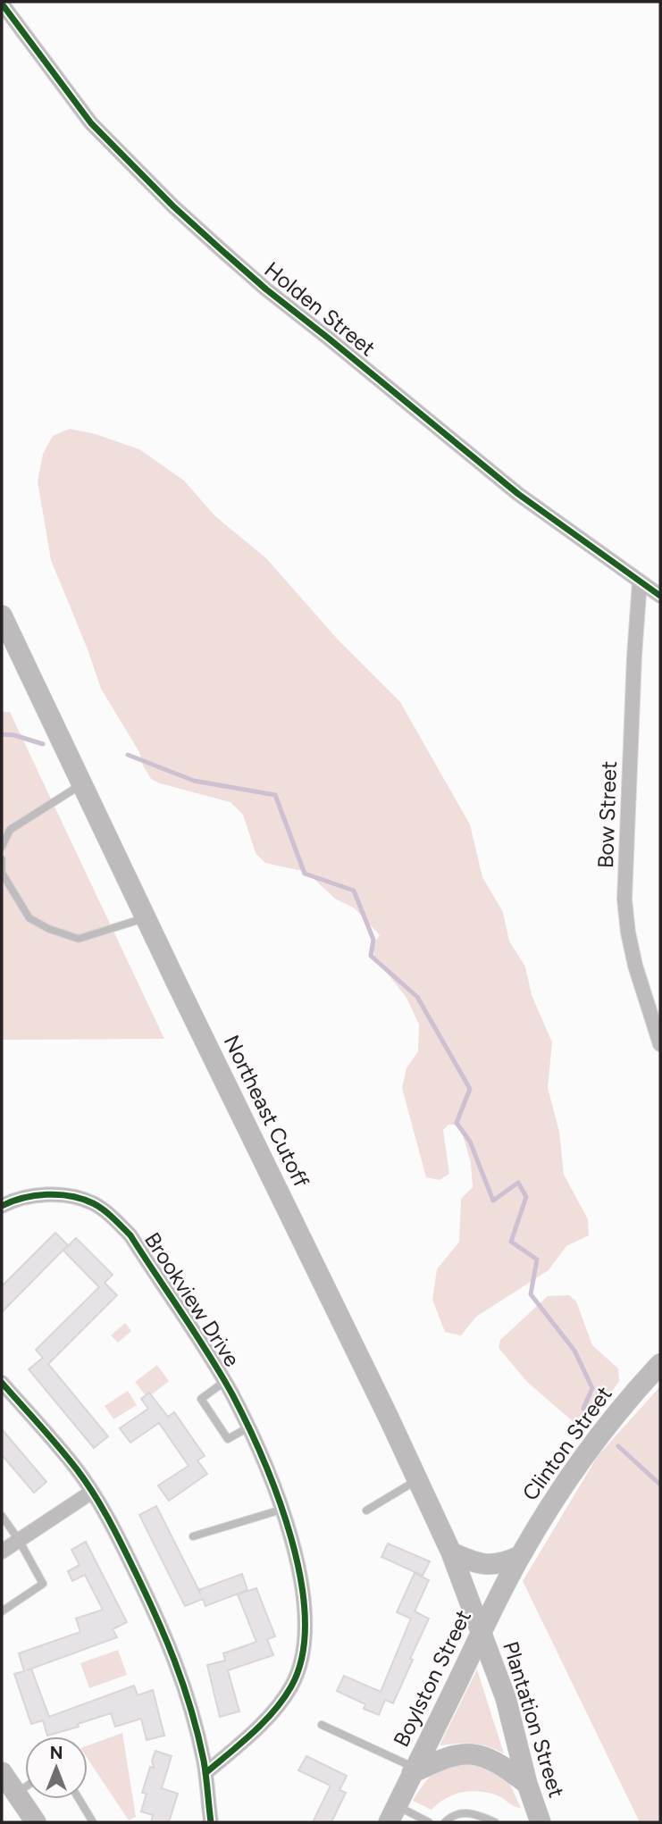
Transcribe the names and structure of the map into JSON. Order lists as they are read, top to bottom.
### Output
{
  "streets": {
    "main road": [
      "Northeast Cutoff",
      "Clinton Street",
      "Boylston Street",
      "Plantation Street"
    ],
    "street": ["Holden Street", "Bow Street", "Brookview Drive"]
  },
  "crossings": [
    ["Holden Street", "Bow Street"],
    ["Northeast Cutoff", "Boylston Street"],
    ["Northeast Cutoff", "Plantation Street"],
    ["Clinton Street", "Boylston Street"],
    ["Boylston Street", "Plantation Street"]
  ],
  "north": "top"
}
